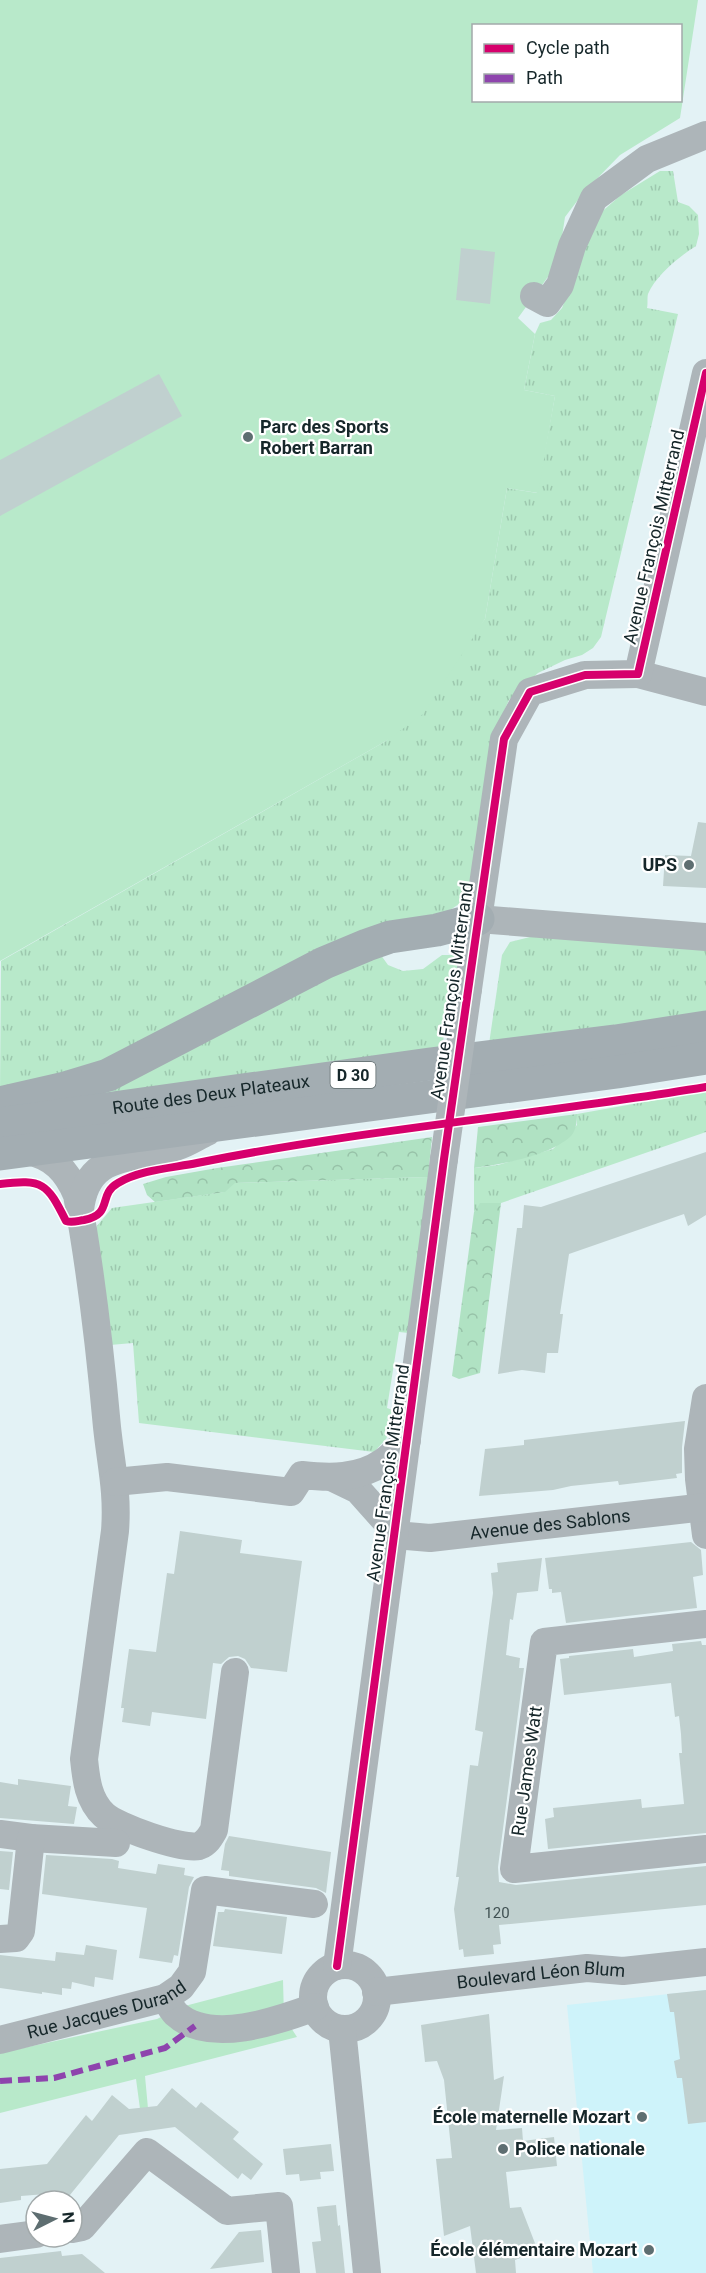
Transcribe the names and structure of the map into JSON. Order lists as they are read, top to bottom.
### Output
{
  "streets": {
    "main road": ["D 30", "Route des Deux Plateaux"],
    "street": [
      "Avenue François Mitterrand",
      "Avenue des Sablons",
      "Rue James Watt",
      "Boulevard Léon Blum",
      "Rue Jacques Durand"
    ]
  },
  "crossings": [
    ["Avenue François Mitterrand", "Avenue des Sablons"],
    ["Avenue François Mitterrand", "Boulevard Léon Blum"]
  ],
  "places": [
    "Parc des Sports Robert Barran",
    "UPS",
    "École maternelle Mozart",
    "Police nationale",
    "École élémentaire Mozart"
  ],
  "house_numbers": ["120"],
  "legend": ["Cycle path", "Path"],
  "north": "right"
}
